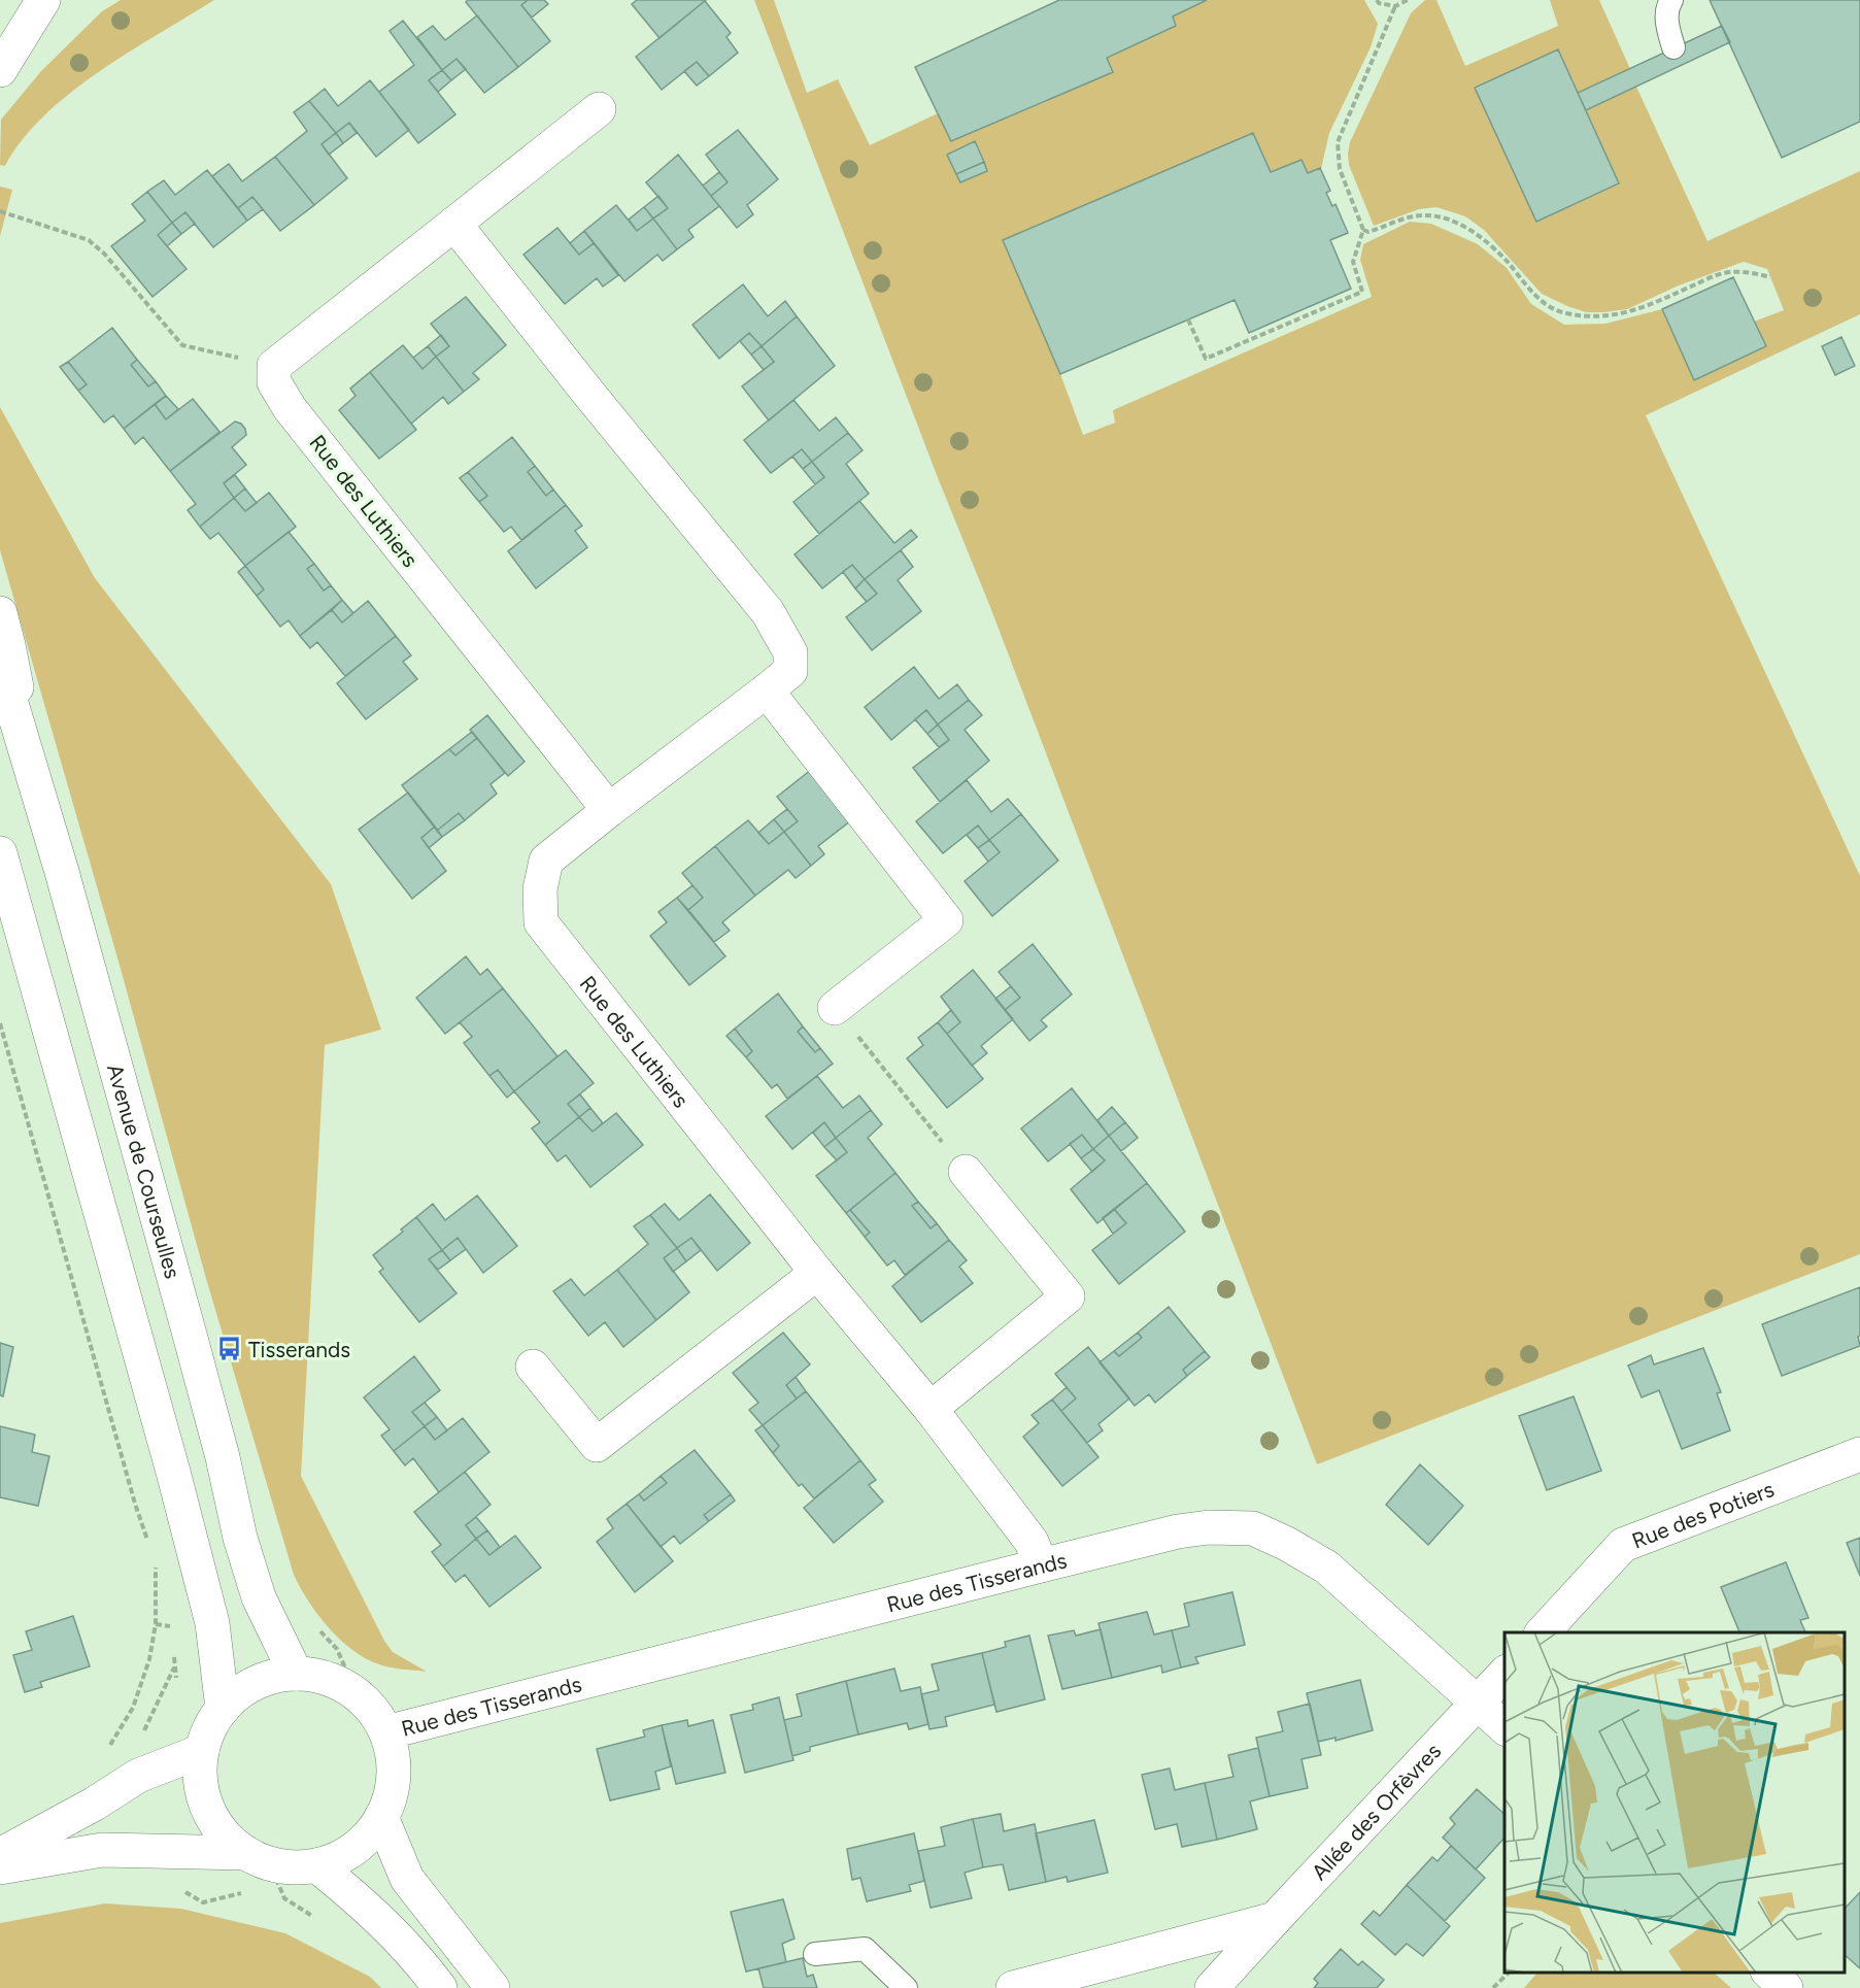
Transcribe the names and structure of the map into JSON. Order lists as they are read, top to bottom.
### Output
{
  "streets": {
    "street": [
      "Rue des Luthiers",
      "Avenue de Courseulles",
      "Rue des Potiers",
      "Rue des Tisserands",
      "Allée des Orfèvres"
    ]
  },
  "crossings": [
    ["Rue des Luthiers", "Rue des Tisserands"],
    ["Avenue de Courseulles", "Rue des Tisserands"],
    ["Rue des Tisserands", "Allée des Orfèvres"]
  ],
  "places": {
    "bus stop": ["Tisserands"]
  }
}
